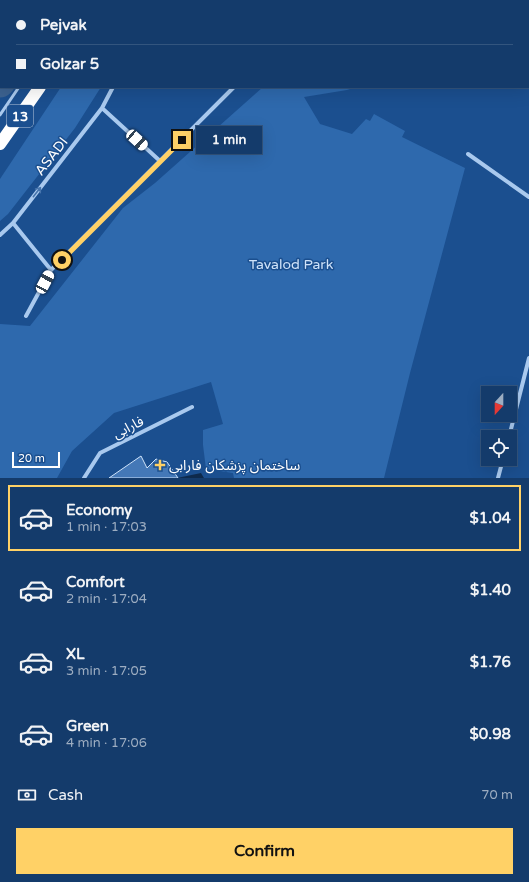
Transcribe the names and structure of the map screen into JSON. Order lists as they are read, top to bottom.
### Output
{
  "streets": {
    "highway": ["13"],
    "street": ["ASADI", "فارابی"]
  },
  "one_way": ["ASADI"],
  "parks": ["Tavalod Park"],
  "places": {
    "health": ["ساختمان پزشکان فارابی"]
  },
  "scale_bar": "20 m",
  "north": "bottom",
  "page": {
    "banner": ["Pejvak", "Golzar 5"],
    "bubble": "1 min",
    "scale": "20 m",
    "list": [
      {
        "name": "Economy",
        "note": "1 min · 17:03",
        "value": "$1.04"
      },
      {
        "name": "Comfort",
        "note": "2 min · 17:04",
        "value": "$1.40"
      },
      {
        "name": "XL",
        "note": "3 min · 17:05",
        "value": "$1.76"
      },
      {
        "name": "Green",
        "note": "4 min · 17:06",
        "value": "$0.98"
      }
    ],
    "pay": ["Cash", "70 m"],
    "buttons": "Confirm"
  }
}
